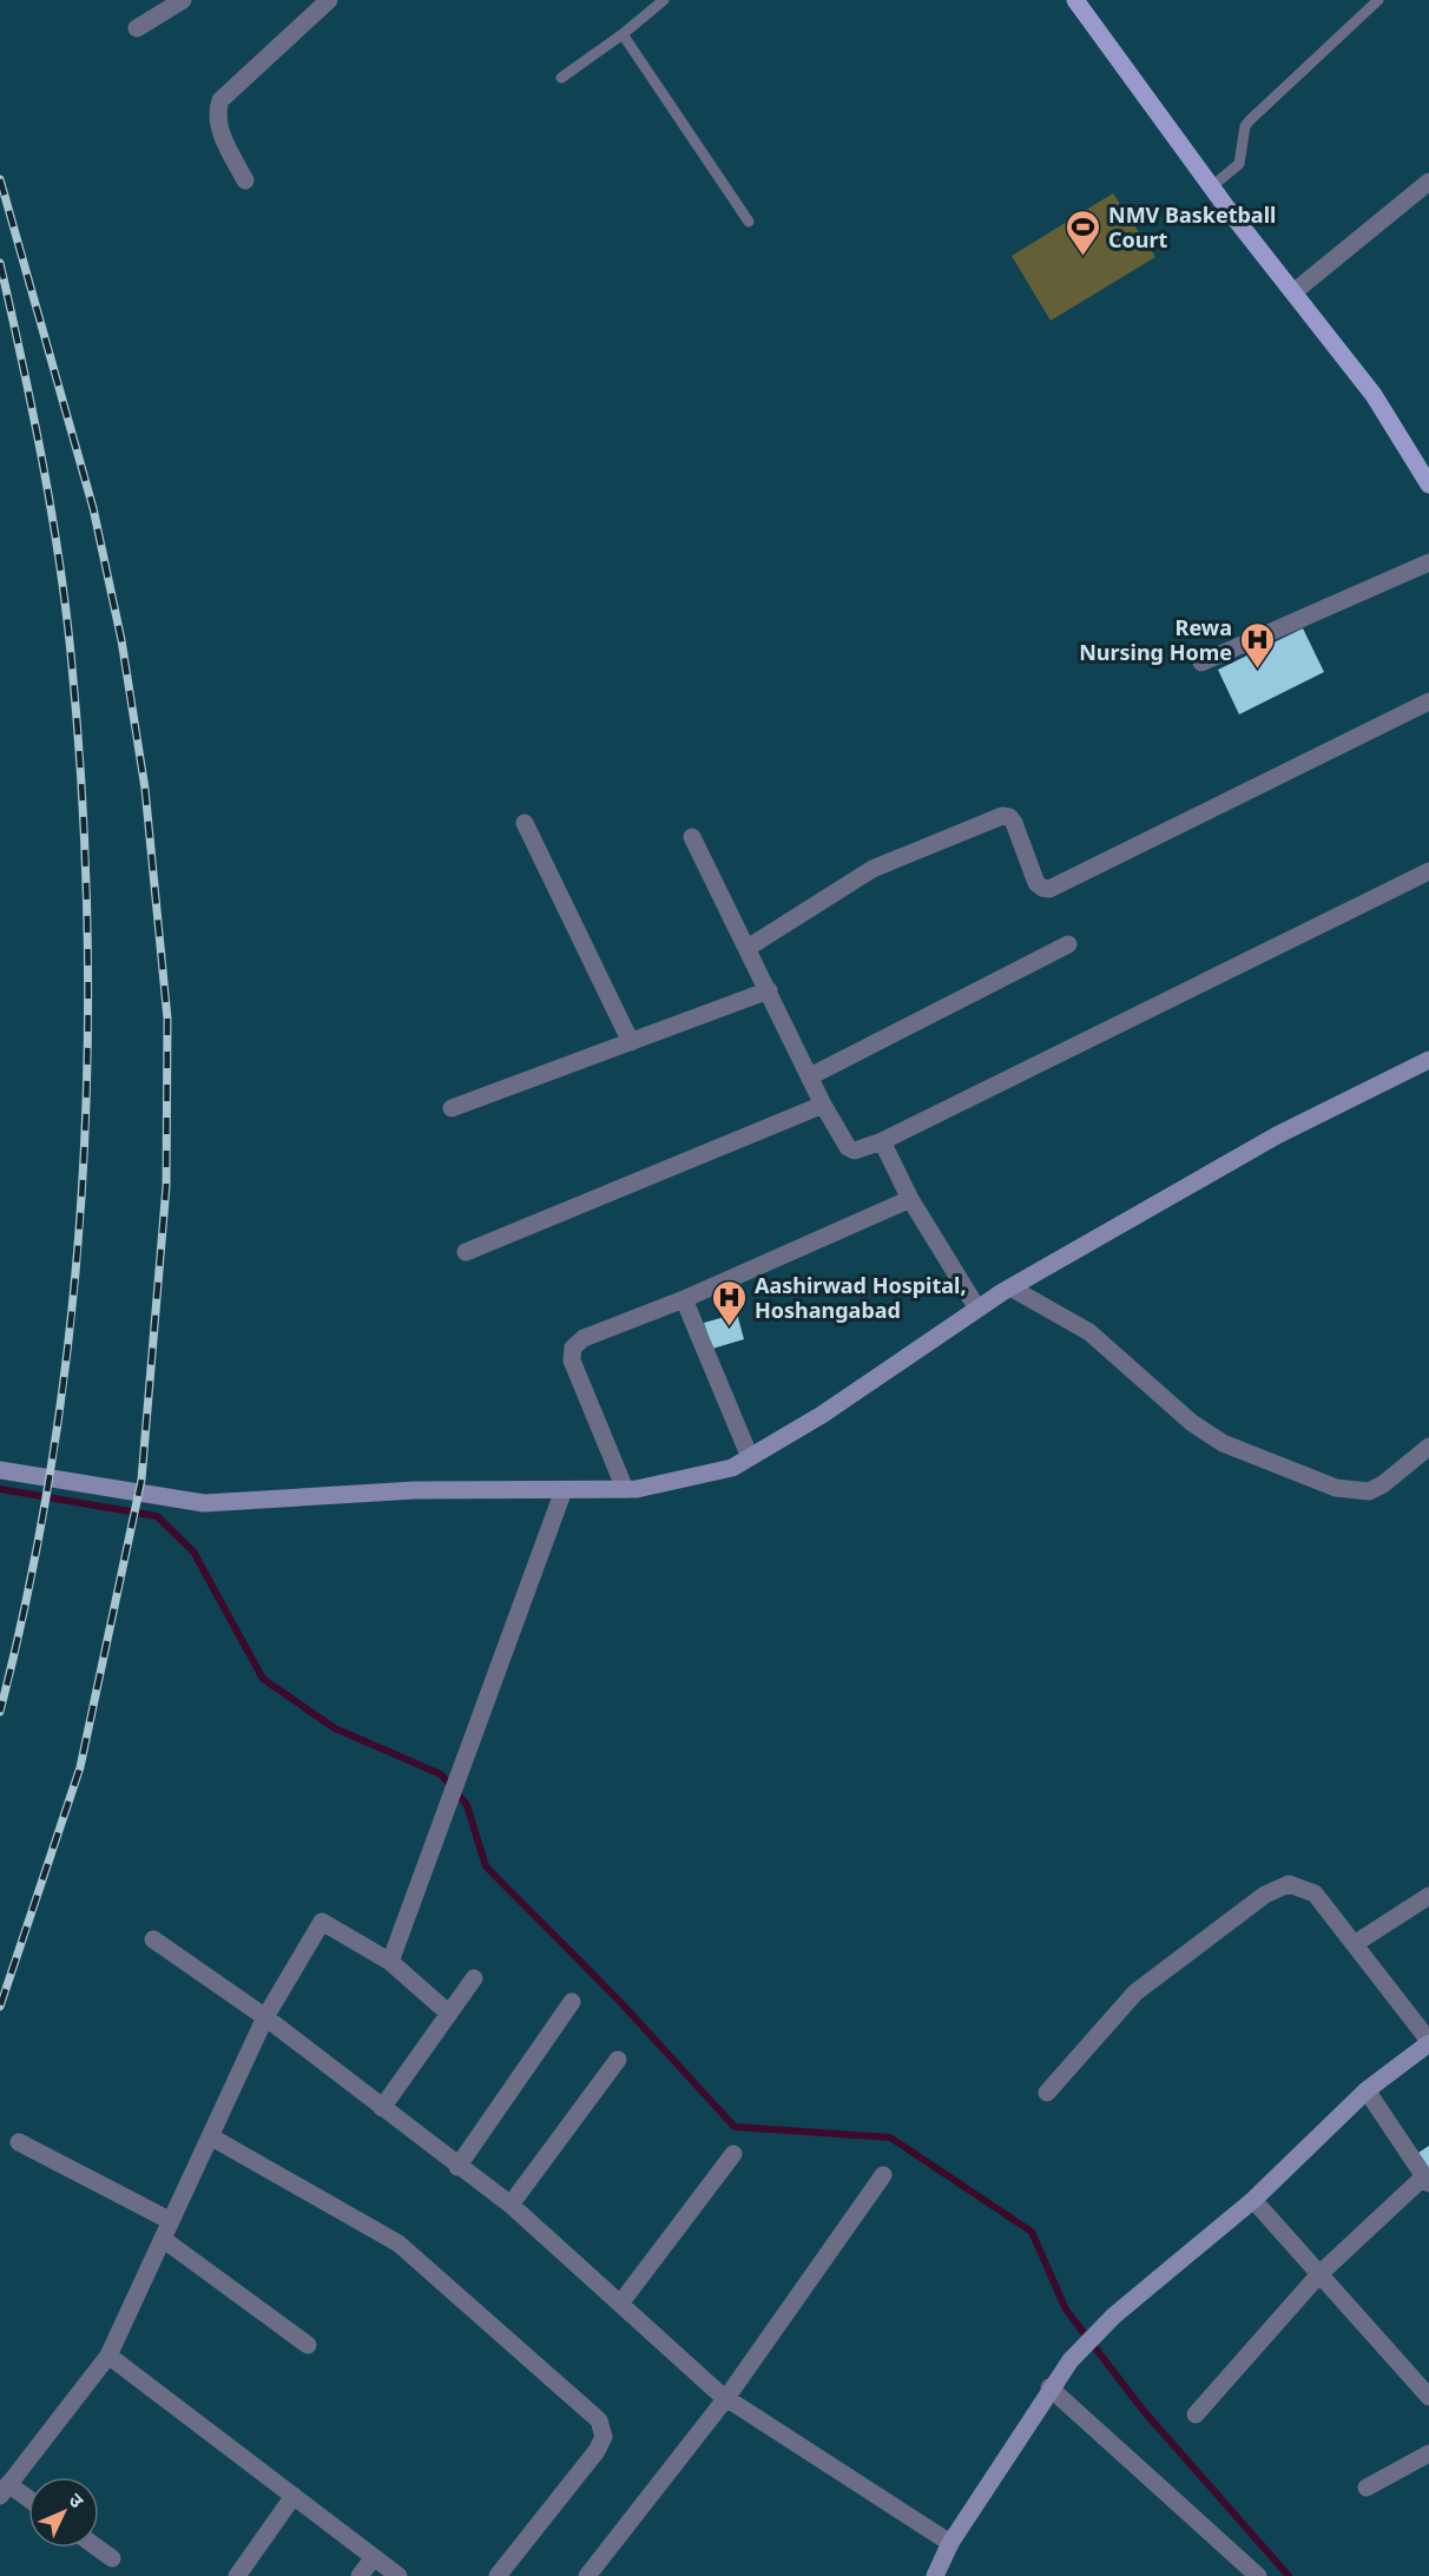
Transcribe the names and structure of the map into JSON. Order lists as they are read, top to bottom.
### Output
{
  "places": {
    "sports": ["NMV Basketball Court"],
    "hospital": ["Rewa Nursing Home", "Aashirwad Hospital, Hoshangabad"]
  },
  "north": "top right"
}
